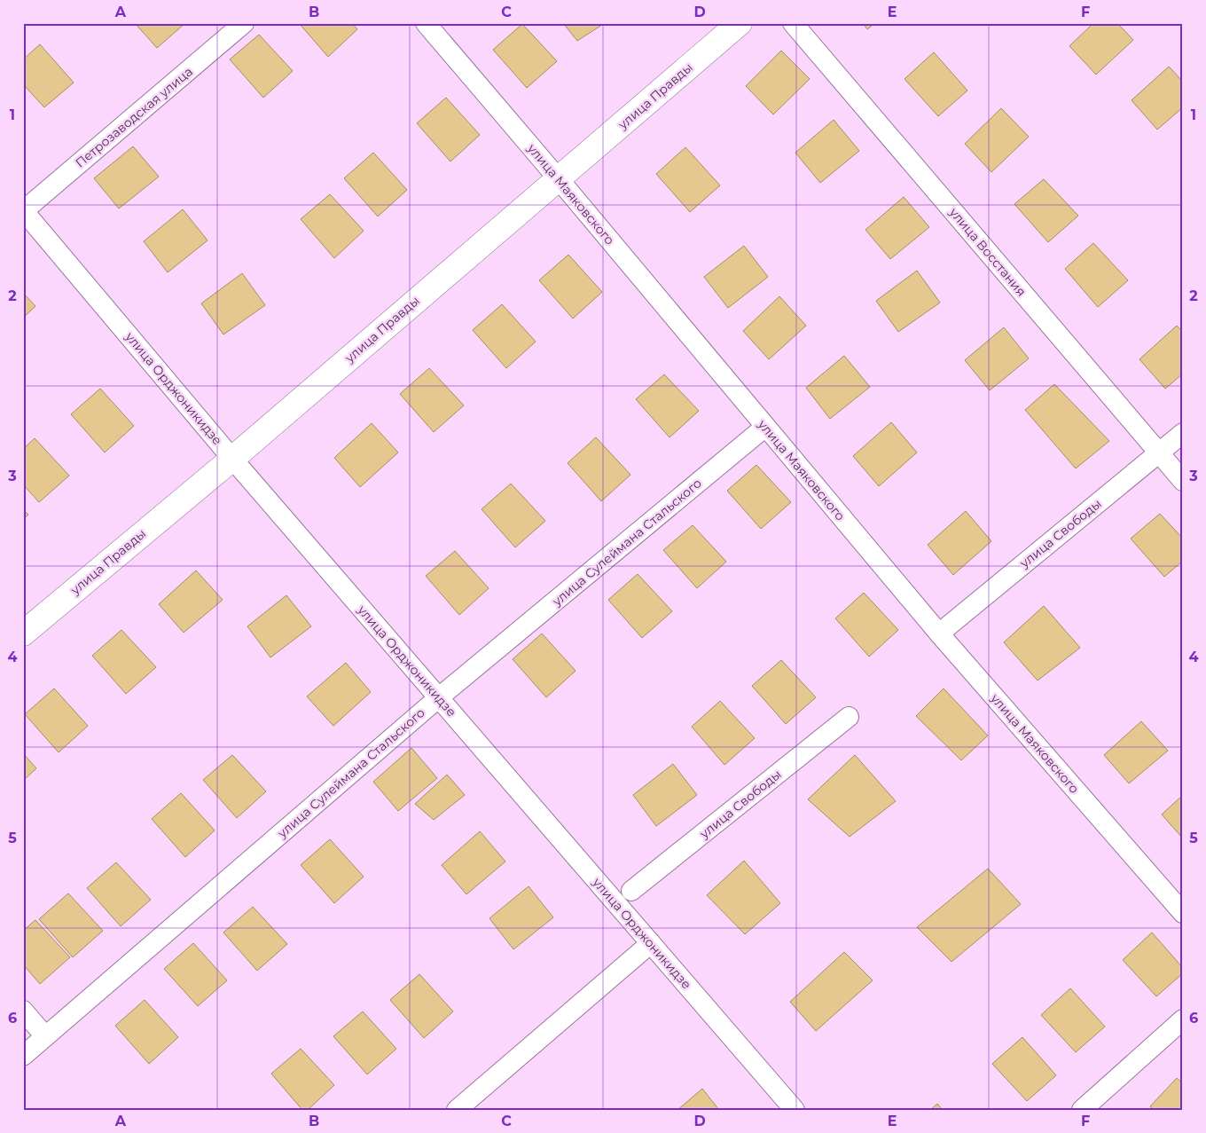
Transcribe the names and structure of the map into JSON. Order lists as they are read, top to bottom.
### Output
{
  "streets": {
    "street": [
      "улица Правды",
      "Петрозаводская улица",
      "улица Маяковского",
      "улица Восстания",
      "улица Орджоникидзе",
      "улица Свободы",
      "улица Сулеймана Стальского"
    ]
  },
  "crossings": [
    ["улица Правды", "улица Маяковского"],
    ["улица Правды", "улица Орджоникидзе"],
    ["Петрозаводская улица", "улица Орджоникидзе"],
    ["улица Маяковского", "улица Свободы"],
    ["улица Маяковского", "улица Сулеймана Стальского"],
    ["улица Восстания", "улица Свободы"],
    ["улица Орджоникидзе", "улица Сулеймана Стальского"]
  ],
  "grid": {
    "columns": [
      "A",
      "B",
      "C",
      "D",
      "E",
      "F"
    ],
    "rows": [
      "1",
      "2",
      "3",
      "4",
      "5",
      "6"
    ]
  }
}
